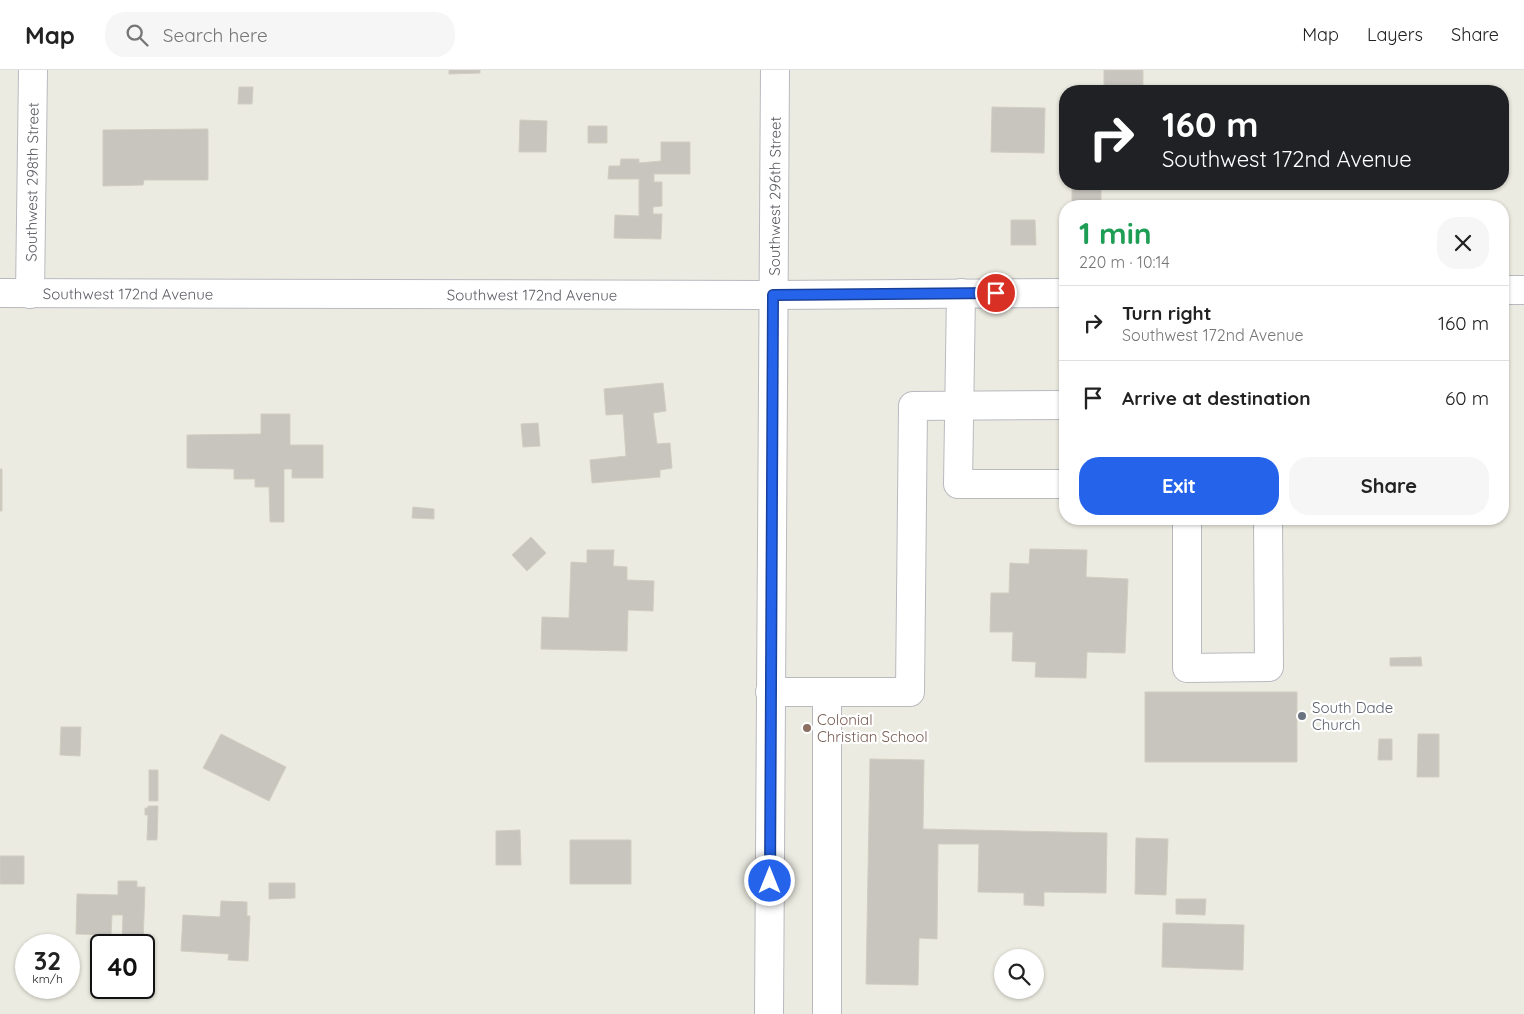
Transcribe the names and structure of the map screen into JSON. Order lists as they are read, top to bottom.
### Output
{
  "streets": {
    "street": ["Southwest 298th Street", "Southwest 296th Street", "Southwest 172nd Avenue"]
  },
  "crossings": [
    ["Southwest 298th Street", "Southwest 172nd Avenue"],
    ["Southwest 296th Street", "Southwest 172nd Avenue"]
  ],
  "places": ["South Dade Church", "Colonial Christian School"],
  "page": {
    "header": "Map",
    "search": "Search here",
    "nav": ["Map", "Layers", "Share"],
    "turn": ["160 m", "Southwest 172nd Avenue"],
    "heading": ["1 min", "220 m · 10:14"],
    "list": [
      {
        "name": "Turn right",
        "note": "Southwest 172nd Avenue",
        "value": "160 m"
      },
      {
        "name": "Arrive at destination",
        "value": "60 m"
      }
    ],
    "buttons": ["Exit", "Share"],
    "speed": "32 km/h",
    "limit": "40"
  }
}
